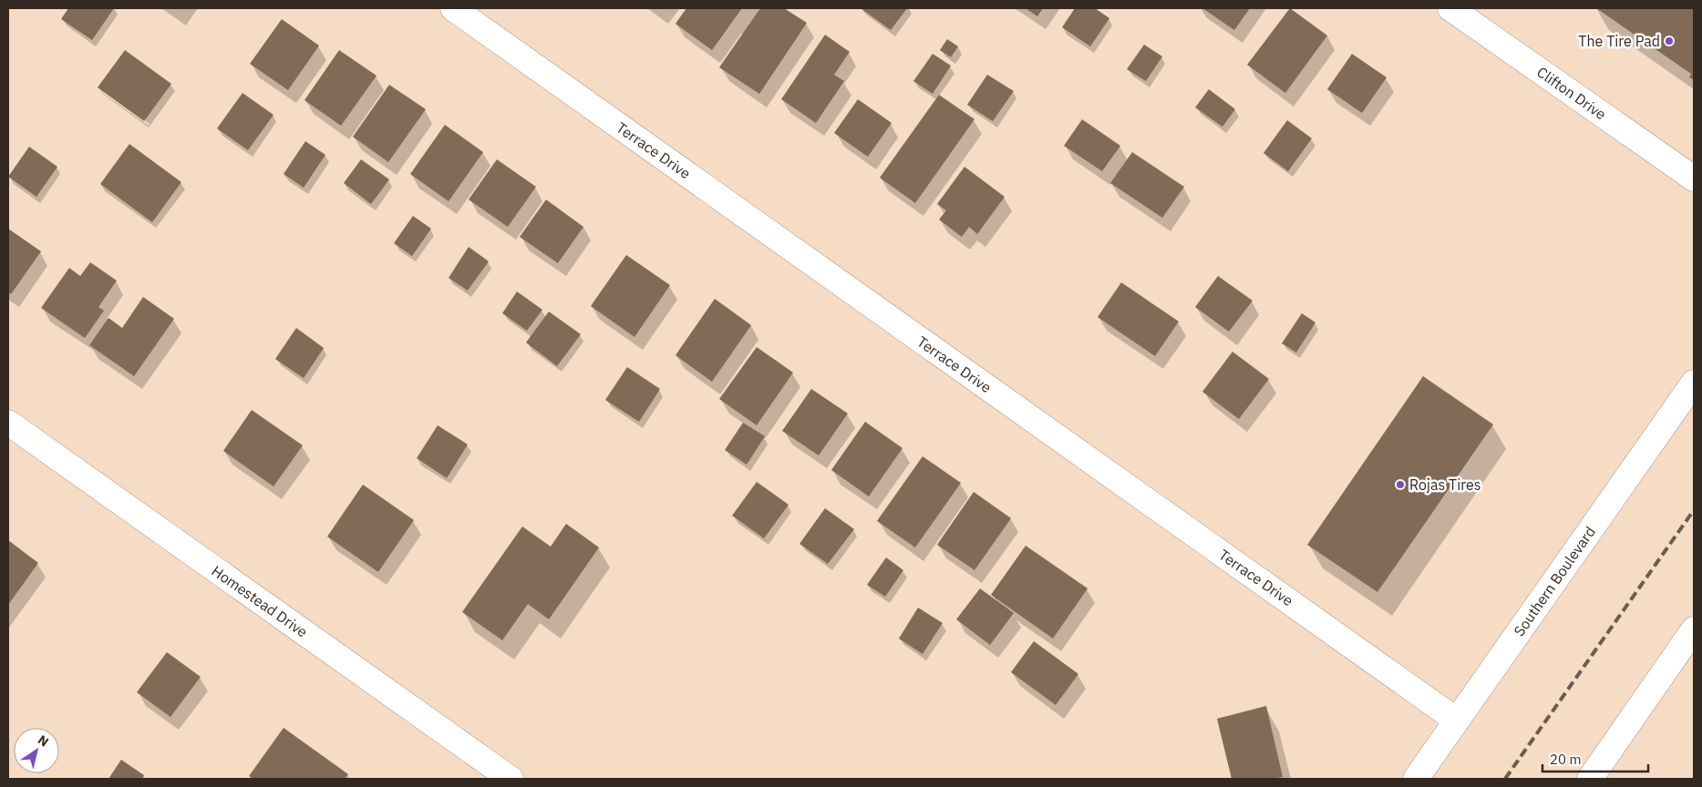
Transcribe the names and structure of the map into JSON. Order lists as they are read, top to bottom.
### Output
{
  "streets": {
    "street": [
      "Clifton Drive",
      "Terrace Drive",
      "Southern Boulevard",
      "Homestead Drive"
    ]
  },
  "crossings": [
    ["Terrace Drive", "Southern Boulevard"]
  ],
  "places": ["The Tire Pad", "Rojas Tires"],
  "scale_bar": "20 m",
  "north": "top right"
}
